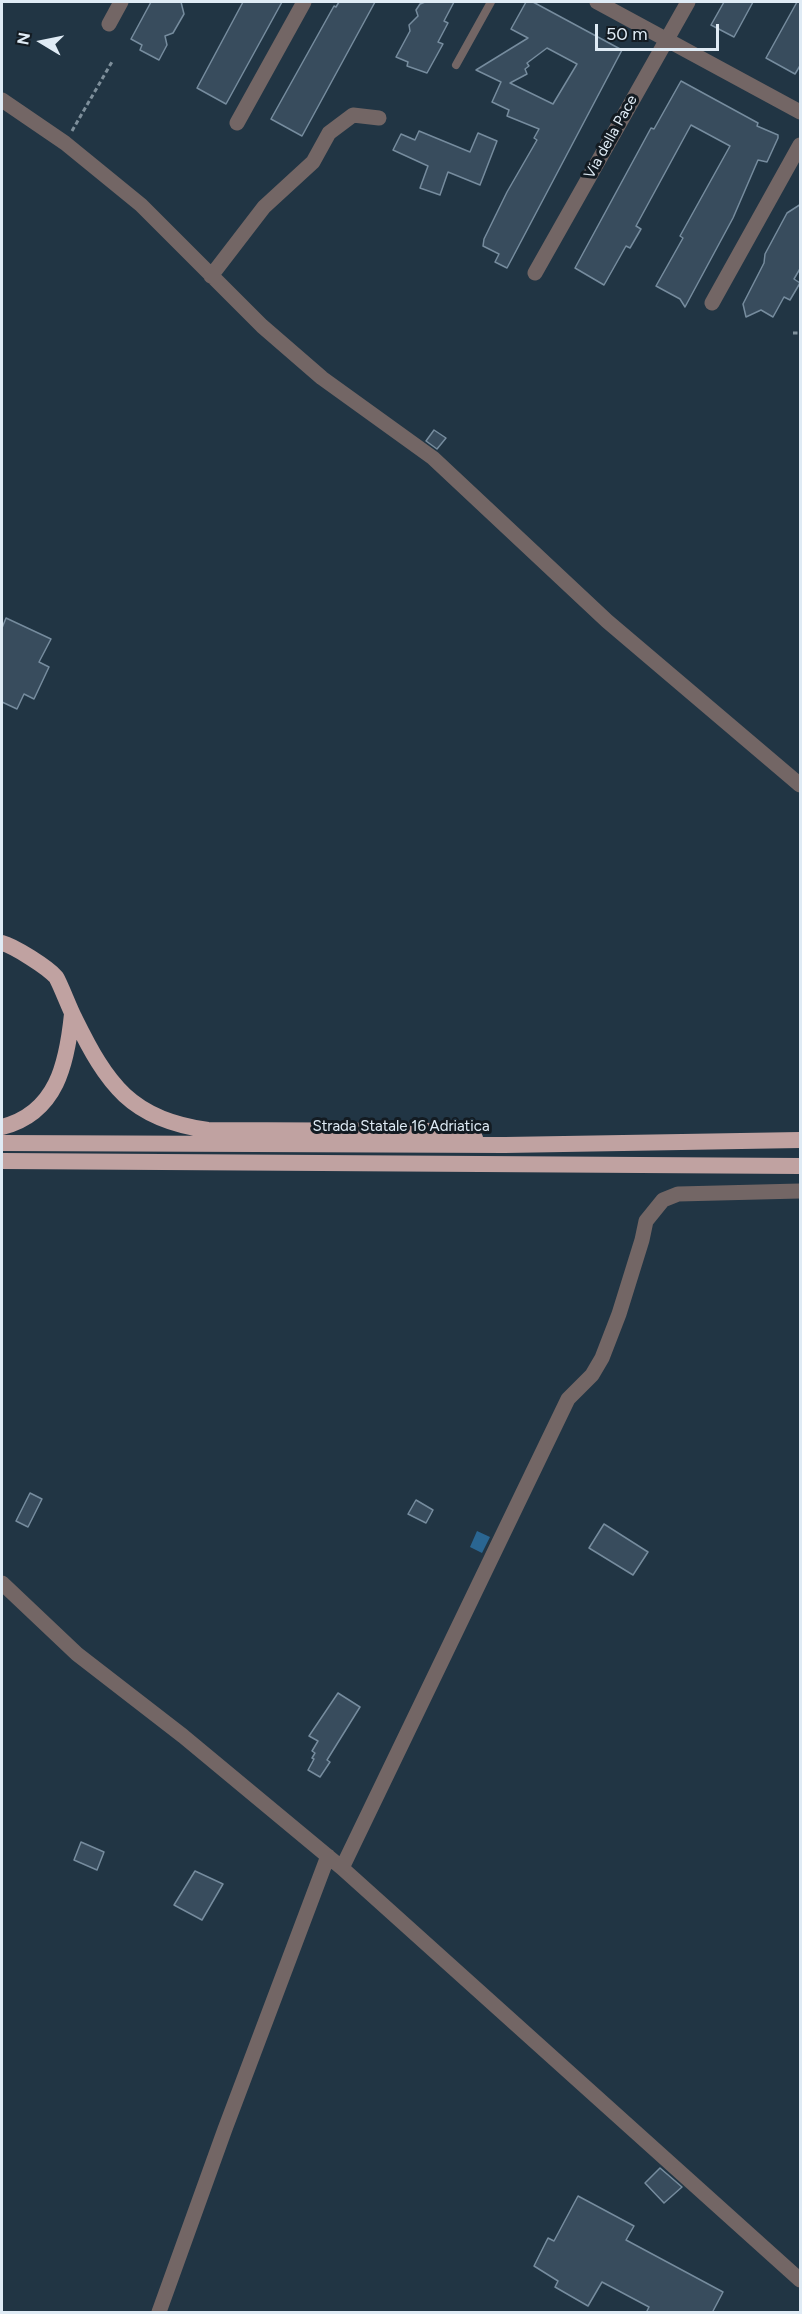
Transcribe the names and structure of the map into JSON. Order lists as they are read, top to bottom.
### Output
{
  "streets": {
    "highway": ["Strada Statale 16 Adriatica"],
    "street": ["Via della Pace"]
  },
  "scale_bar": "50 m",
  "north": "left"
}
